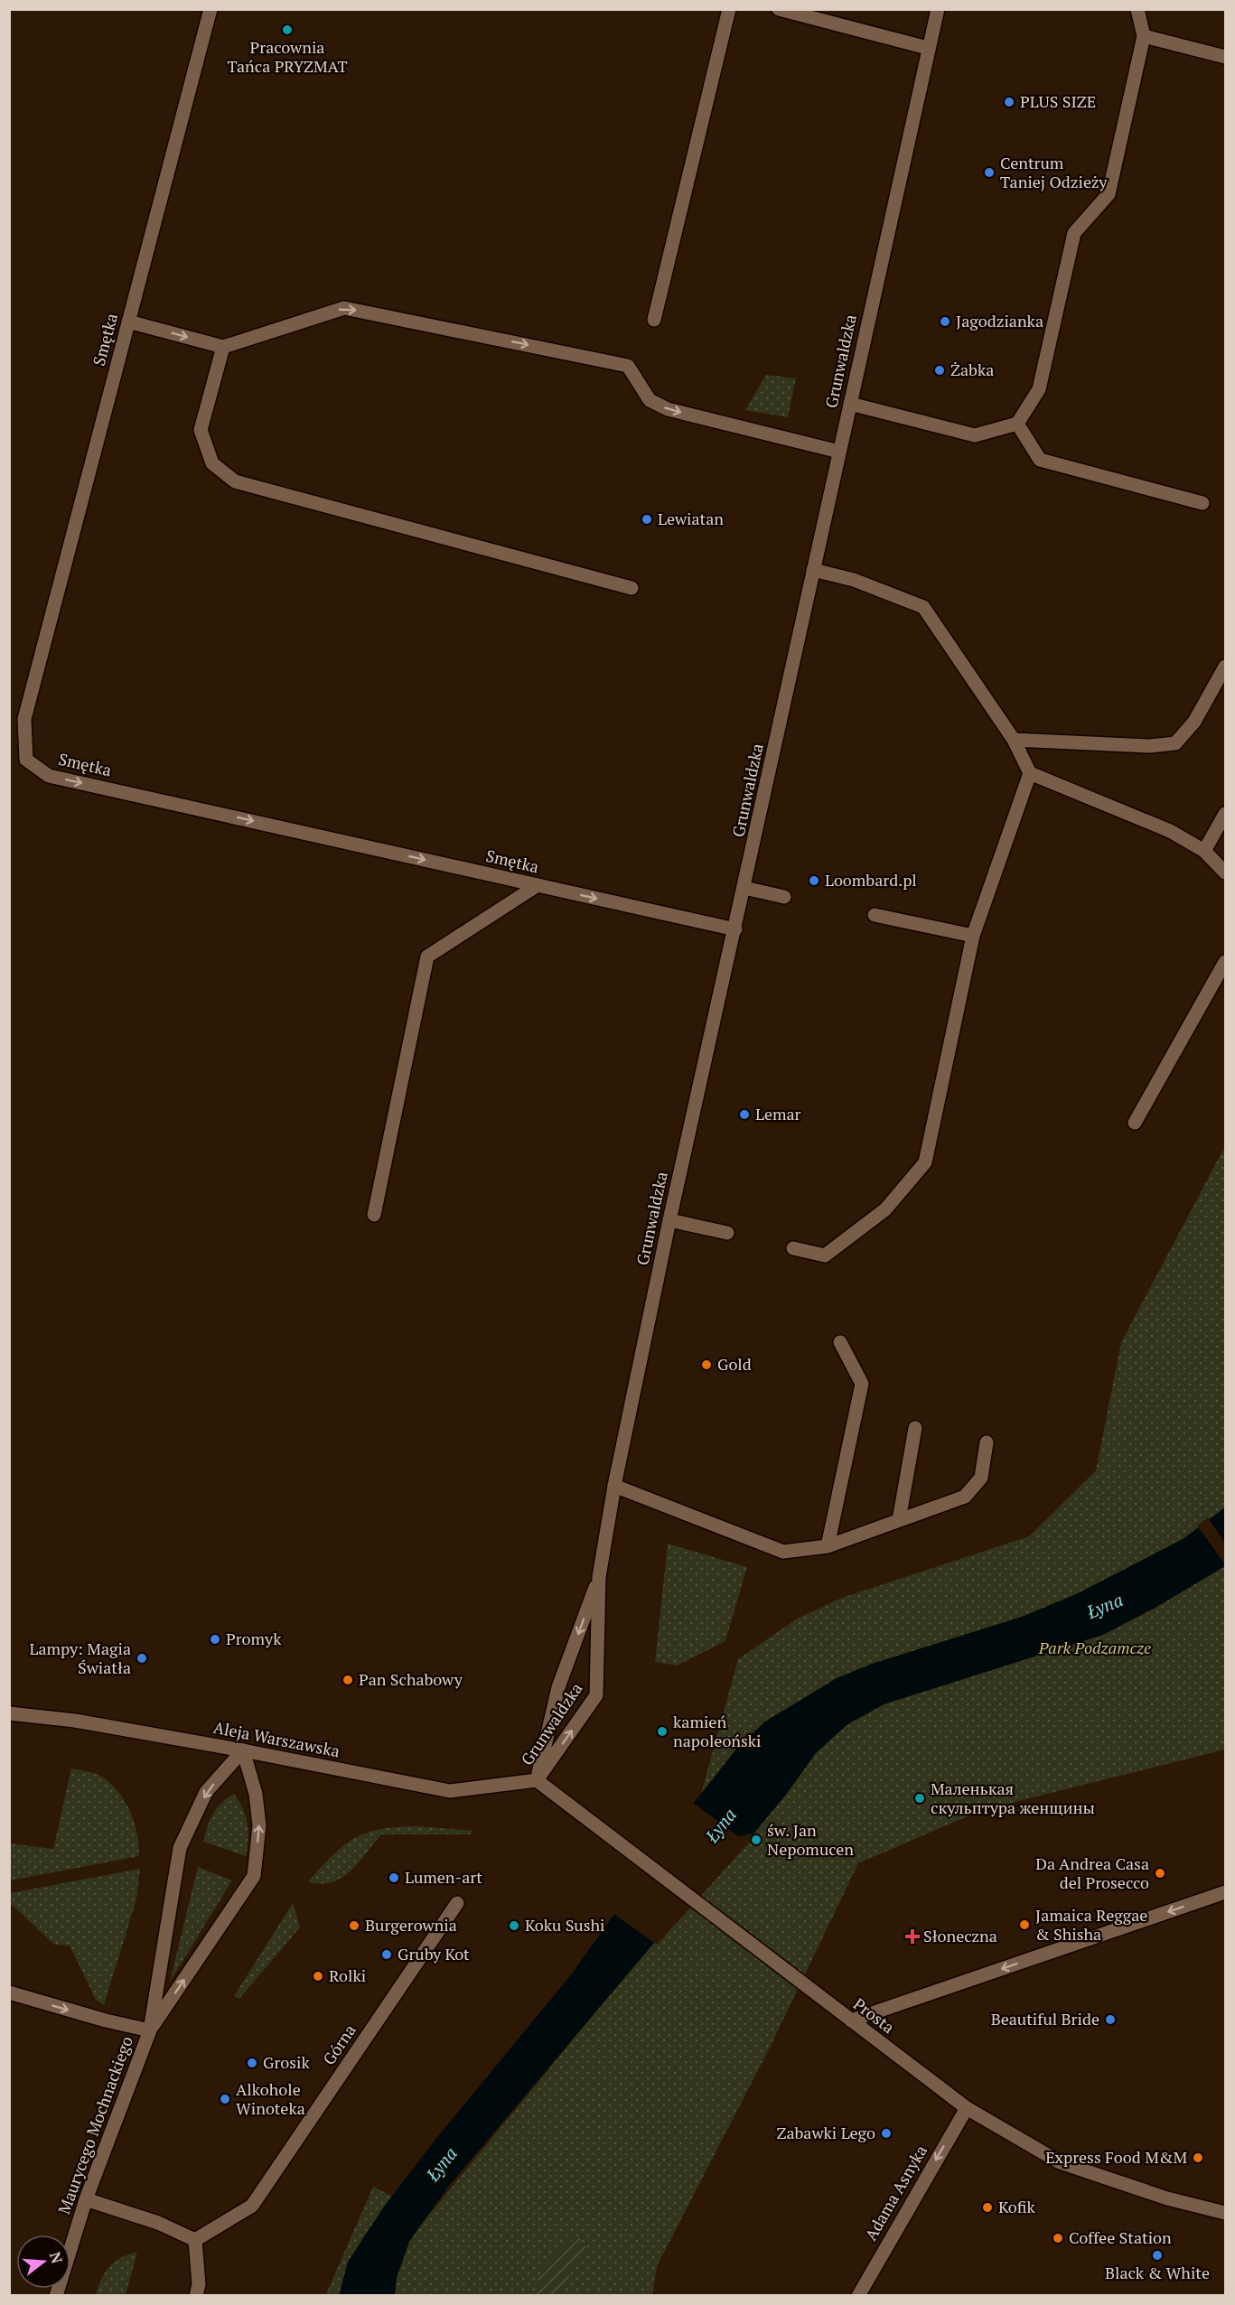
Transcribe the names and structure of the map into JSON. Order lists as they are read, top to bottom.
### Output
{
  "streets": {
    "street": [
      "Smętka",
      "Grunwaldzka",
      "Aleja Warszawska",
      "Prosta",
      "Górna",
      "Maurycego Mochnackiego",
      "Adama Asnyka"
    ]
  },
  "crossings": [
    ["Smętka", "Grunwaldzka"],
    ["Grunwaldzka", "Aleja Warszawska"],
    ["Grunwaldzka", "Prosta"],
    ["Aleja Warszawska", "Prosta"],
    ["Aleja Warszawska", "Maurycego Mochnackiego"],
    ["Prosta", "Adama Asnyka"]
  ],
  "one_way": ["Adama Asnyka"],
  "water": ["Łyna"],
  "parks": ["Park Podzamcze"],
  "places": {
    "other": [
      "Pracownia Tańca PRYZMAT",
      "PLUS SIZE",
      "Centrum Taniej Odzieży",
      "Jagodzianka",
      "Żabka",
      "Lewiatan",
      "Loombard.pl",
      "Lemar",
      "Gold",
      "Promyk",
      "Lampy: Magia Światła",
      "Pan Schabowy",
      "kamień napoleoński",
      "Маленькая скульптура женщины",
      "św. Jan Nepomucen",
      "Da Andrea Casa del Prosecco",
      "Lumen-art",
      "Jamaica Reggae & Shisha",
      "Burgerownia",
      "Koku Sushi",
      "Gruby Kot",
      "Rolki",
      "Beautiful Bride",
      "Grosik",
      "Alkohole Winoteka",
      "Zabawki Lego",
      "Express Food M&M",
      "Kofik",
      "Coffee Station",
      "Black & White"
    ],
    "health": ["Słoneczna"]
  },
  "north": "right"
}
